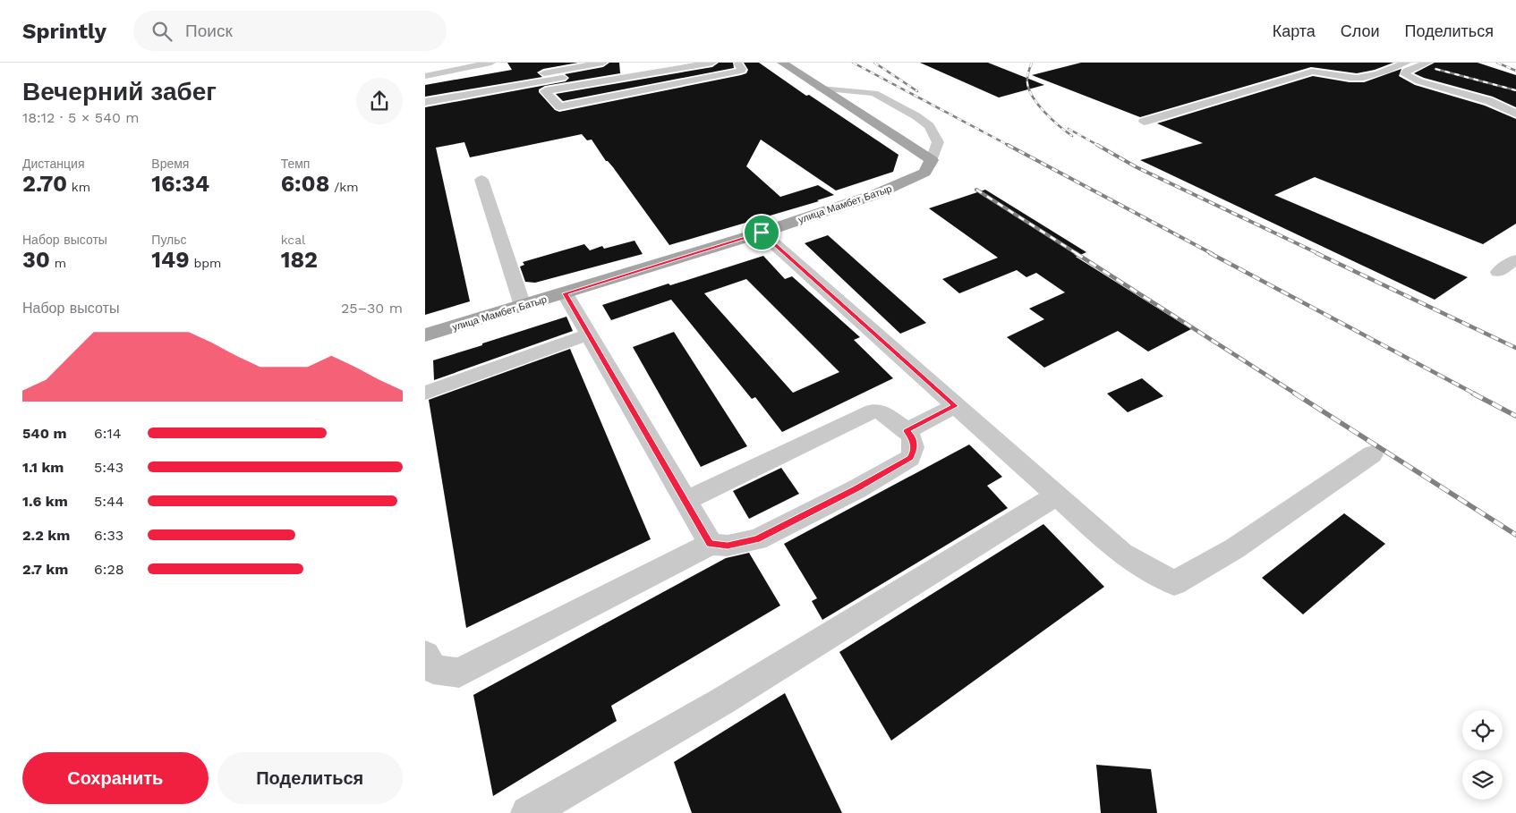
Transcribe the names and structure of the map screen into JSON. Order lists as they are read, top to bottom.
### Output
{
  "streets": {
    "main road": ["улица Мамбет Батыр"]
  },
  "page": {
    "header": "Sprintly",
    "search": "Поиск",
    "nav": ["Карта", "Слои", "Поделиться"],
    "heading": ["Вечерний забег", "18:12 · 5 × 540 m"],
    "stats": [
      ["Дистанция", "2.70 km"],
      ["Время", "16:34"],
      ["Темп", "6:08 /km"],
      ["Набор высоты", "30 m"],
      ["Пульс", "149 bpm"],
      ["kcal", "182"]
    ],
    "chart": ["Набор высоты", "25–30 m"],
    "list": [
      {
        "name": "540 m",
        "note": "6:14"
      },
      {
        "name": "1.1 km",
        "note": "5:43"
      },
      {
        "name": "1.6 km",
        "note": "5:44"
      },
      {
        "name": "2.2 km",
        "note": "6:33"
      },
      {
        "name": "2.7 km",
        "note": "6:28"
      }
    ],
    "buttons": ["Сохранить", "Поделиться"]
  }
}
